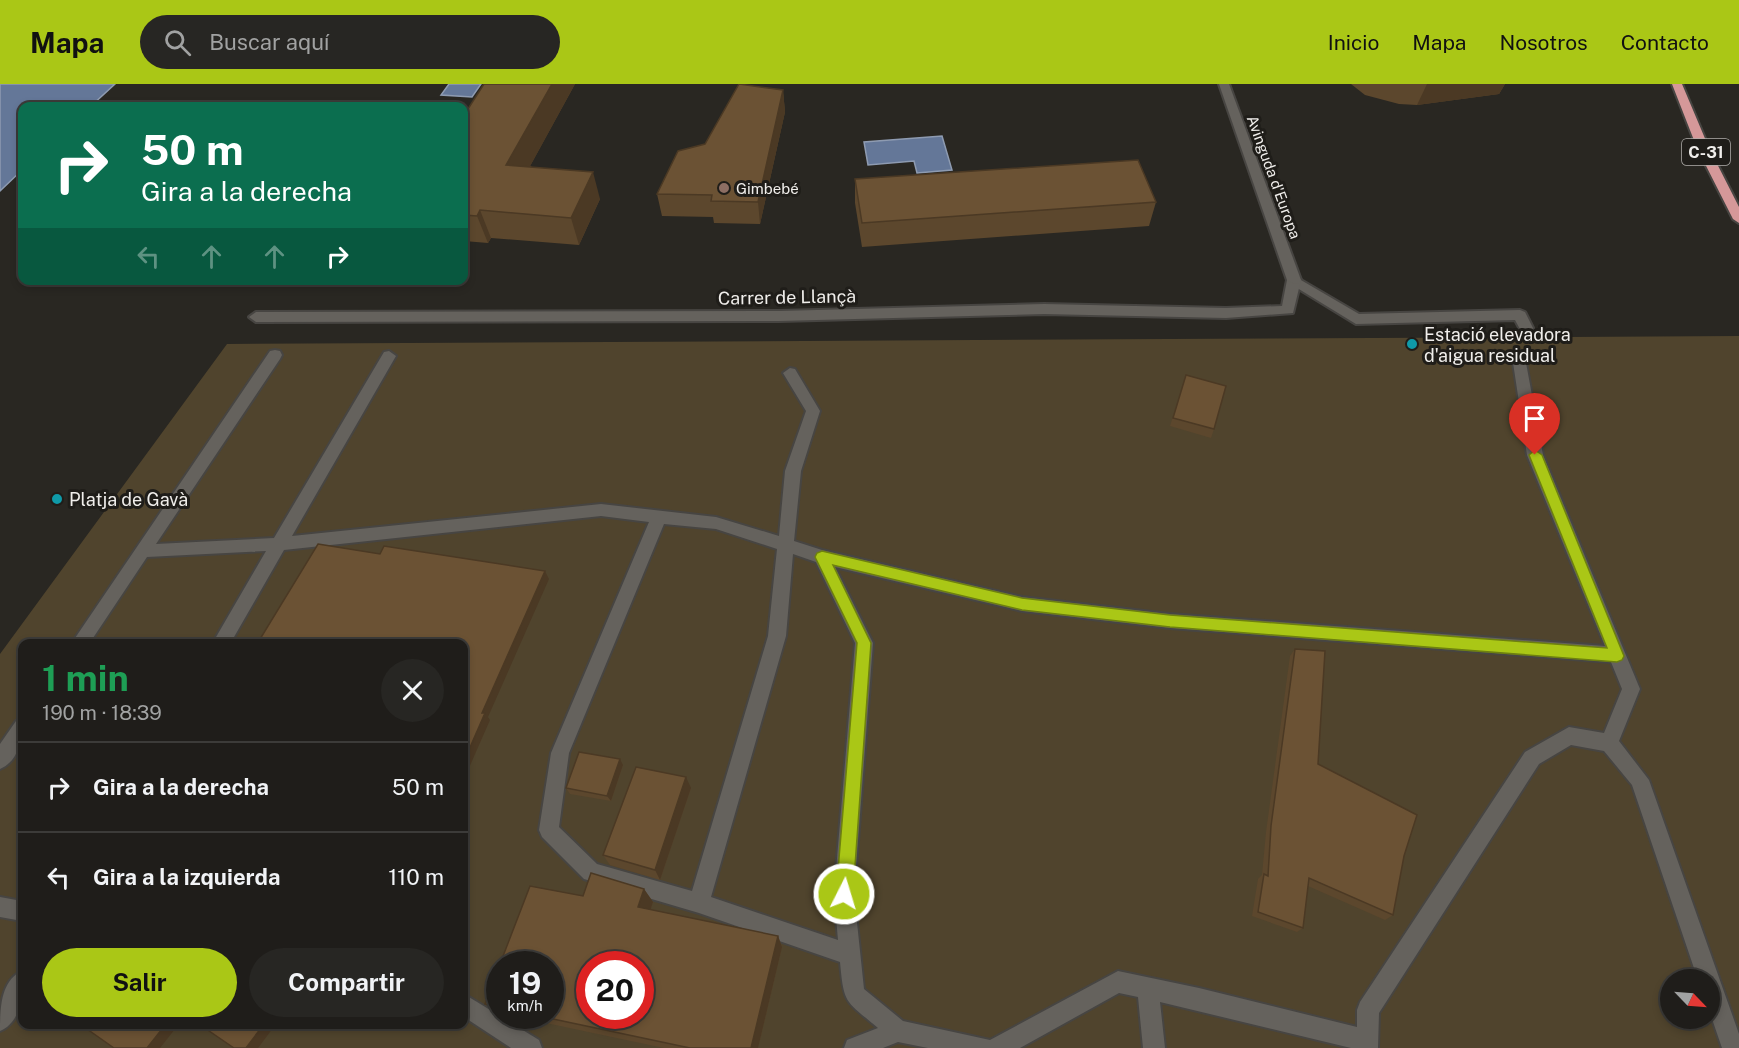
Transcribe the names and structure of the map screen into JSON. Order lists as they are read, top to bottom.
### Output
{
  "streets": {
    "highway": ["C-31"],
    "street": ["Avinguda d'Europa", "Carrer de Llançà"]
  },
  "crossings": [
    ["Avinguda d'Europa", "Carrer de Llançà"]
  ],
  "places": ["Gimbebé", "Estació elevadora d'aigua residual", "Platja de Gavà"],
  "north": "bottom right",
  "page": {
    "header": "Mapa",
    "search": "Buscar aquí",
    "nav": [
      "Inicio",
      "Mapa",
      "Nosotros",
      "Contacto"
    ],
    "turn": ["50 m", "Gira a la derecha"],
    "heading": ["1 min", "190 m · 18:39"],
    "list": [
      {
        "name": "Gira a la derecha",
        "value": "50 m"
      },
      {
        "name": "Gira a la izquierda",
        "value": "110 m"
      }
    ],
    "buttons": ["Salir", "Compartir"],
    "speed": "19 km/h",
    "limit": "20"
  }
}
